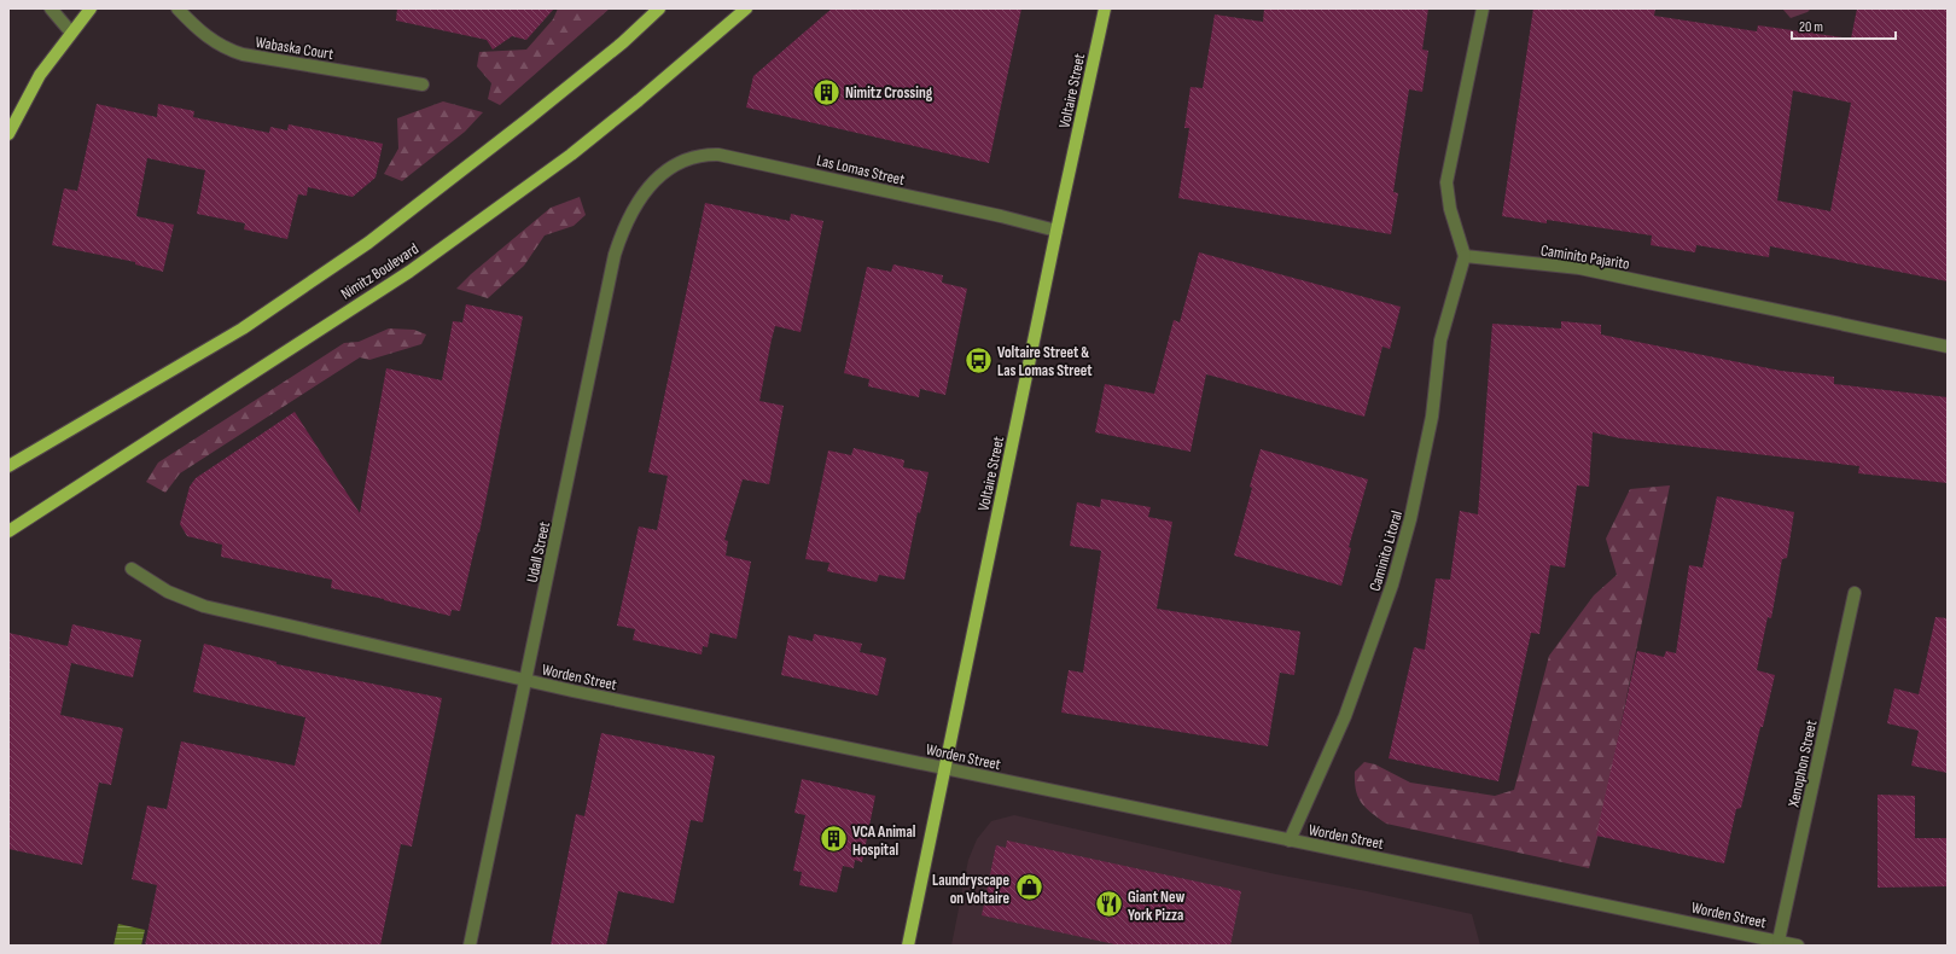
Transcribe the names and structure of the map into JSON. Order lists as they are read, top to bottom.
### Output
{
  "streets": {
    "main road": ["Voltaire Street", "Nimitz Boulevard"],
    "street": [
      "Wabaska Court",
      "Las Lomas Street",
      "Caminito Pajarito",
      "Caminito Litoral",
      "Udall Street",
      "Worden Street",
      "Xenophon Street"
    ]
  },
  "crossings": [
    ["Voltaire Street", "Las Lomas Street"],
    ["Voltaire Street", "Worden Street"],
    ["Las Lomas Street", "Udall Street"],
    ["Caminito Pajarito", "Caminito Litoral"],
    ["Caminito Litoral", "Worden Street"],
    ["Udall Street", "Worden Street"],
    ["Worden Street", "Xenophon Street"]
  ],
  "places": {
    "building": ["Nimitz Crossing", "VCA Animal Hospital"],
    "bus stop": ["Voltaire Street & Las Lomas Street"],
    "shop": ["Laundryscape on Voltaire"],
    "restaurant": ["Giant New York Pizza"]
  },
  "scale_bar": "20 m"
}
